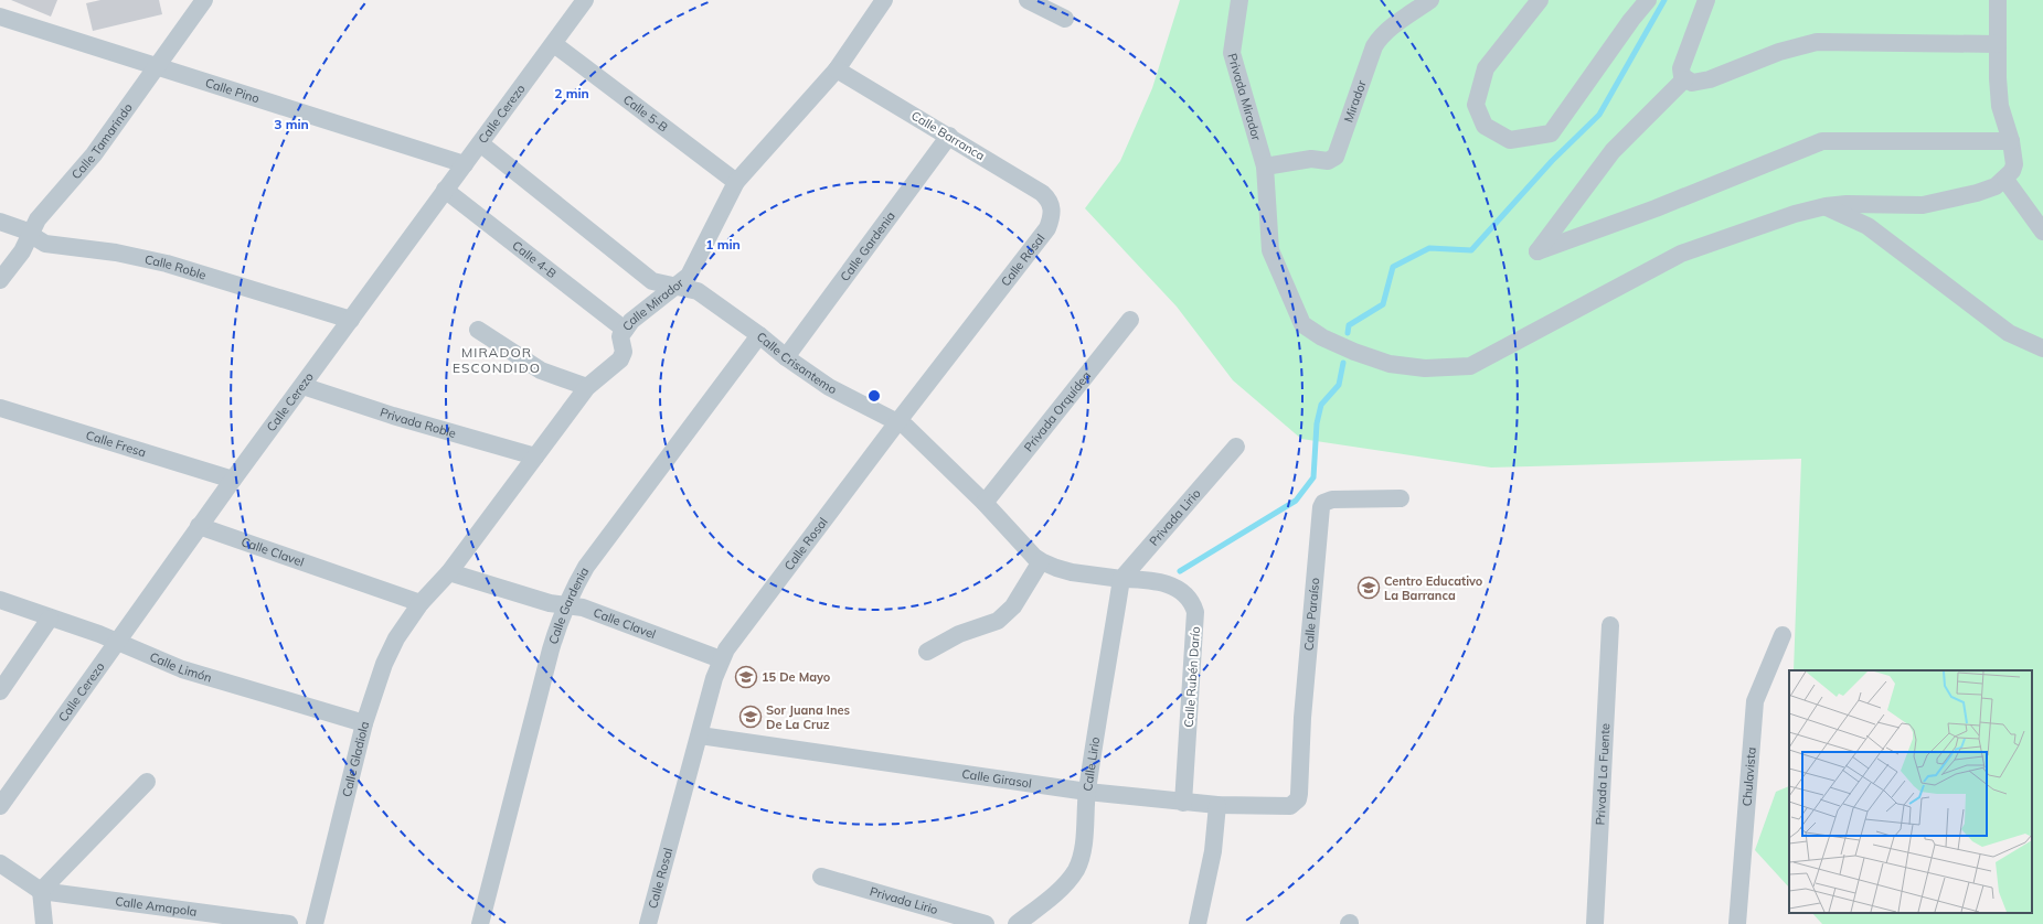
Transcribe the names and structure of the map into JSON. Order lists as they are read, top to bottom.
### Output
{
  "streets": {
    "street": [
      "Calle Pino",
      "Privada Mirador",
      "Mirador",
      "Calle 5-B",
      "Calle Cerezo",
      "Calle Barranca",
      "Calle Tamarindo",
      "Calle Gardenia",
      "Calle 4-B",
      "Calle Rosal",
      "Calle Roble",
      "Calle Mirador",
      "Calle Crisantemo",
      "Privada Orquídea",
      "Privada Roble",
      "Calle Fresa",
      "Privada Lirio",
      "Calle Clavel",
      "Calle Paraíso",
      "Calle Limón",
      "Calle Rubén Darío",
      "Calle Gladiola",
      "Calle Lirio",
      "Privada La Fuente",
      "Chulavista",
      "Calle Girasol",
      "Calle Amapola"
    ]
  },
  "crossings": [
    ["Calle Pino", "Calle Cerezo"],
    ["Calle Pino", "Calle Tamarindo"],
    ["Privada Mirador", "Mirador"],
    ["Calle 5-B", "Calle Cerezo"],
    ["Calle 5-B", "Calle Mirador"],
    ["Calle Cerezo", "Calle 4-B"],
    ["Calle Cerezo", "Calle Roble"],
    ["Calle Cerezo", "Calle Crisantemo"],
    ["Calle Cerezo", "Privada Roble"],
    ["Calle Cerezo", "Calle Fresa"],
    ["Calle Cerezo", "Calle Clavel"],
    ["Calle Cerezo", "Calle Limón"],
    ["Calle Barranca", "Calle Gardenia"],
    ["Calle Barranca", "Calle Rosal"],
    ["Calle Barranca", "Calle Mirador"],
    ["Calle Tamarindo", "Calle Roble"],
    ["Calle Gardenia", "Calle Crisantemo"],
    ["Calle Gardenia", "Calle Clavel"],
    ["Calle 4-B", "Calle Mirador"],
    ["Calle Rosal", "Calle Crisantemo"],
    ["Calle Rosal", "Calle Clavel"],
    ["Calle Rosal", "Calle Girasol"],
    ["Calle Mirador", "Calle Crisantemo"],
    ["Calle Mirador", "Privada Roble"],
    ["Calle Mirador", "Calle Clavel"],
    ["Calle Mirador", "Calle Gladiola"],
    ["Calle Crisantemo", "Privada Orquídea"],
    ["Calle Crisantemo", "Privada Lirio"],
    ["Calle Crisantemo", "Calle Rubén Darío"],
    ["Calle Crisantemo", "Calle Lirio"],
    ["Privada Lirio", "Calle Rubén Darío"],
    ["Privada Lirio", "Calle Lirio"],
    ["Calle Clavel", "Calle Gladiola"],
    ["Calle Paraíso", "Calle Girasol"],
    ["Calle Limón", "Calle Gladiola"],
    ["Calle Rubén Darío", "Calle Lirio"],
    ["Calle Rubén Darío", "Calle Girasol"],
    ["Calle Lirio", "Calle Girasol"]
  ],
  "districts": ["MIRADOR ESCONDIDO"],
  "places": {
    "school or university": ["Centro Educativo La Barranca", "15 De Mayo", "Sor Juana Ines De La Cruz"]
  },
  "rings": ["2 min", "3 min", "1 min"]
}
